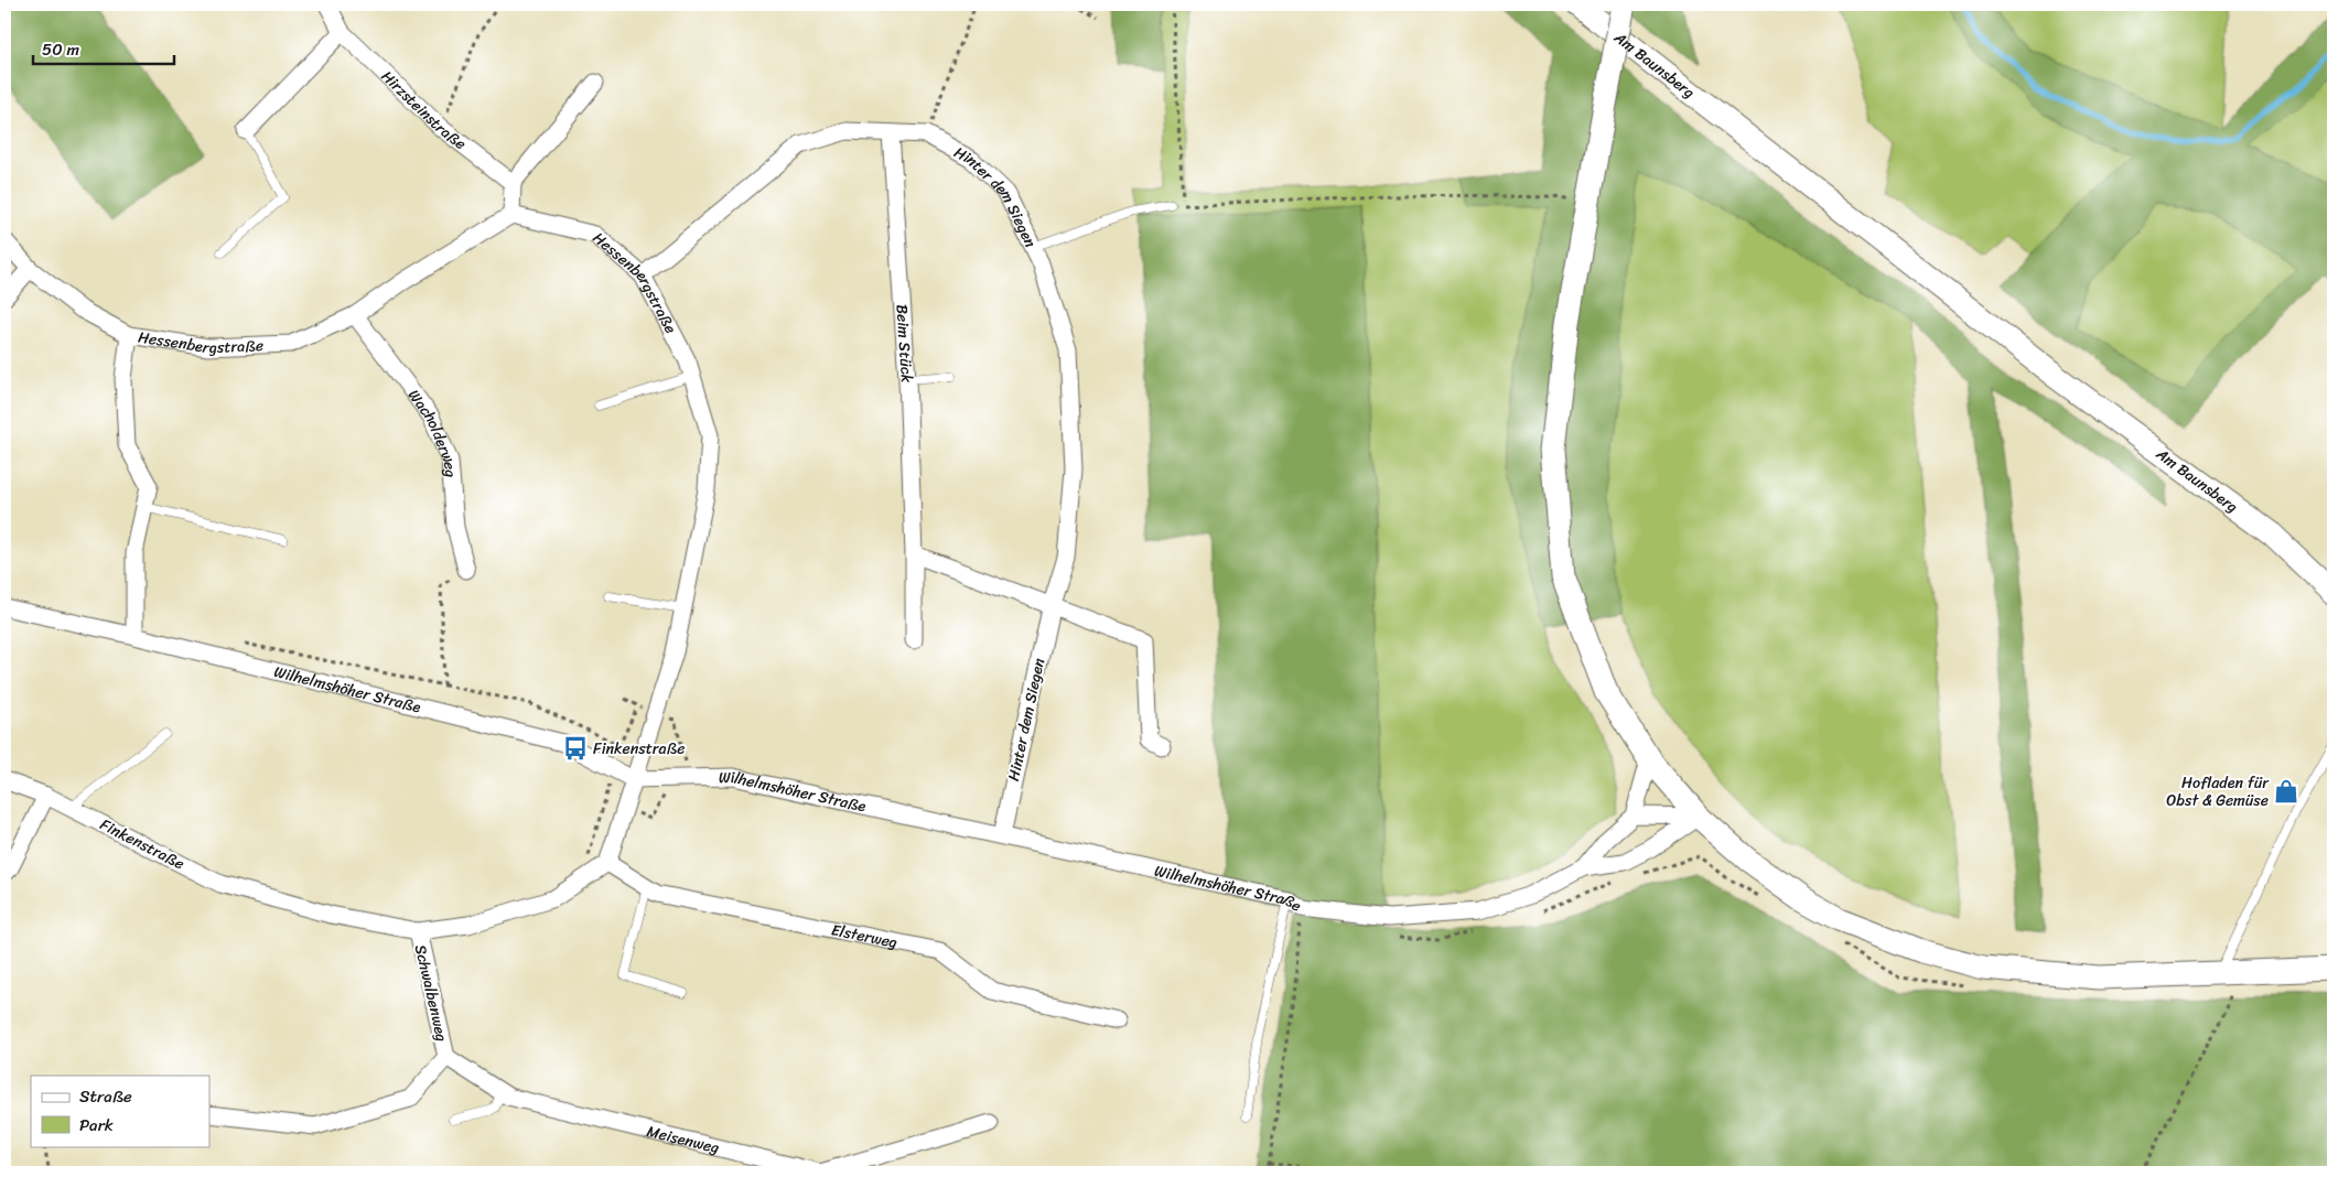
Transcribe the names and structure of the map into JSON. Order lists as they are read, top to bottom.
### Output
{
  "streets": {
    "street": [
      "Am Baunsberg",
      "Hirzsteinstraße",
      "Hinter dem Siegen",
      "Hessenbergstraße",
      "Beim Stück",
      "Wacholderweg",
      "Wilhelmshöher Straße",
      "Finkenstraße",
      "Elsterweg",
      "Schwalbenweg",
      "Meisenweg"
    ]
  },
  "crossings": [
    ["Hinter dem Siegen", "Hessenbergstraße"],
    ["Hinter dem Siegen", "Beim Stück"],
    ["Hinter dem Siegen", "Wilhelmshöher Straße"],
    ["Hessenbergstraße", "Wacholderweg"],
    ["Hessenbergstraße", "Wilhelmshöher Straße"],
    ["Finkenstraße", "Elsterweg"],
    ["Finkenstraße", "Schwalbenweg"],
    ["Schwalbenweg", "Meisenweg"]
  ],
  "places": {
    "bus stop": ["Finkenstraße"],
    "shop": ["Hofladen für Obst & Gemüse"]
  },
  "legend": ["Straße", "Park"],
  "scale_bar": "50 m"
}
